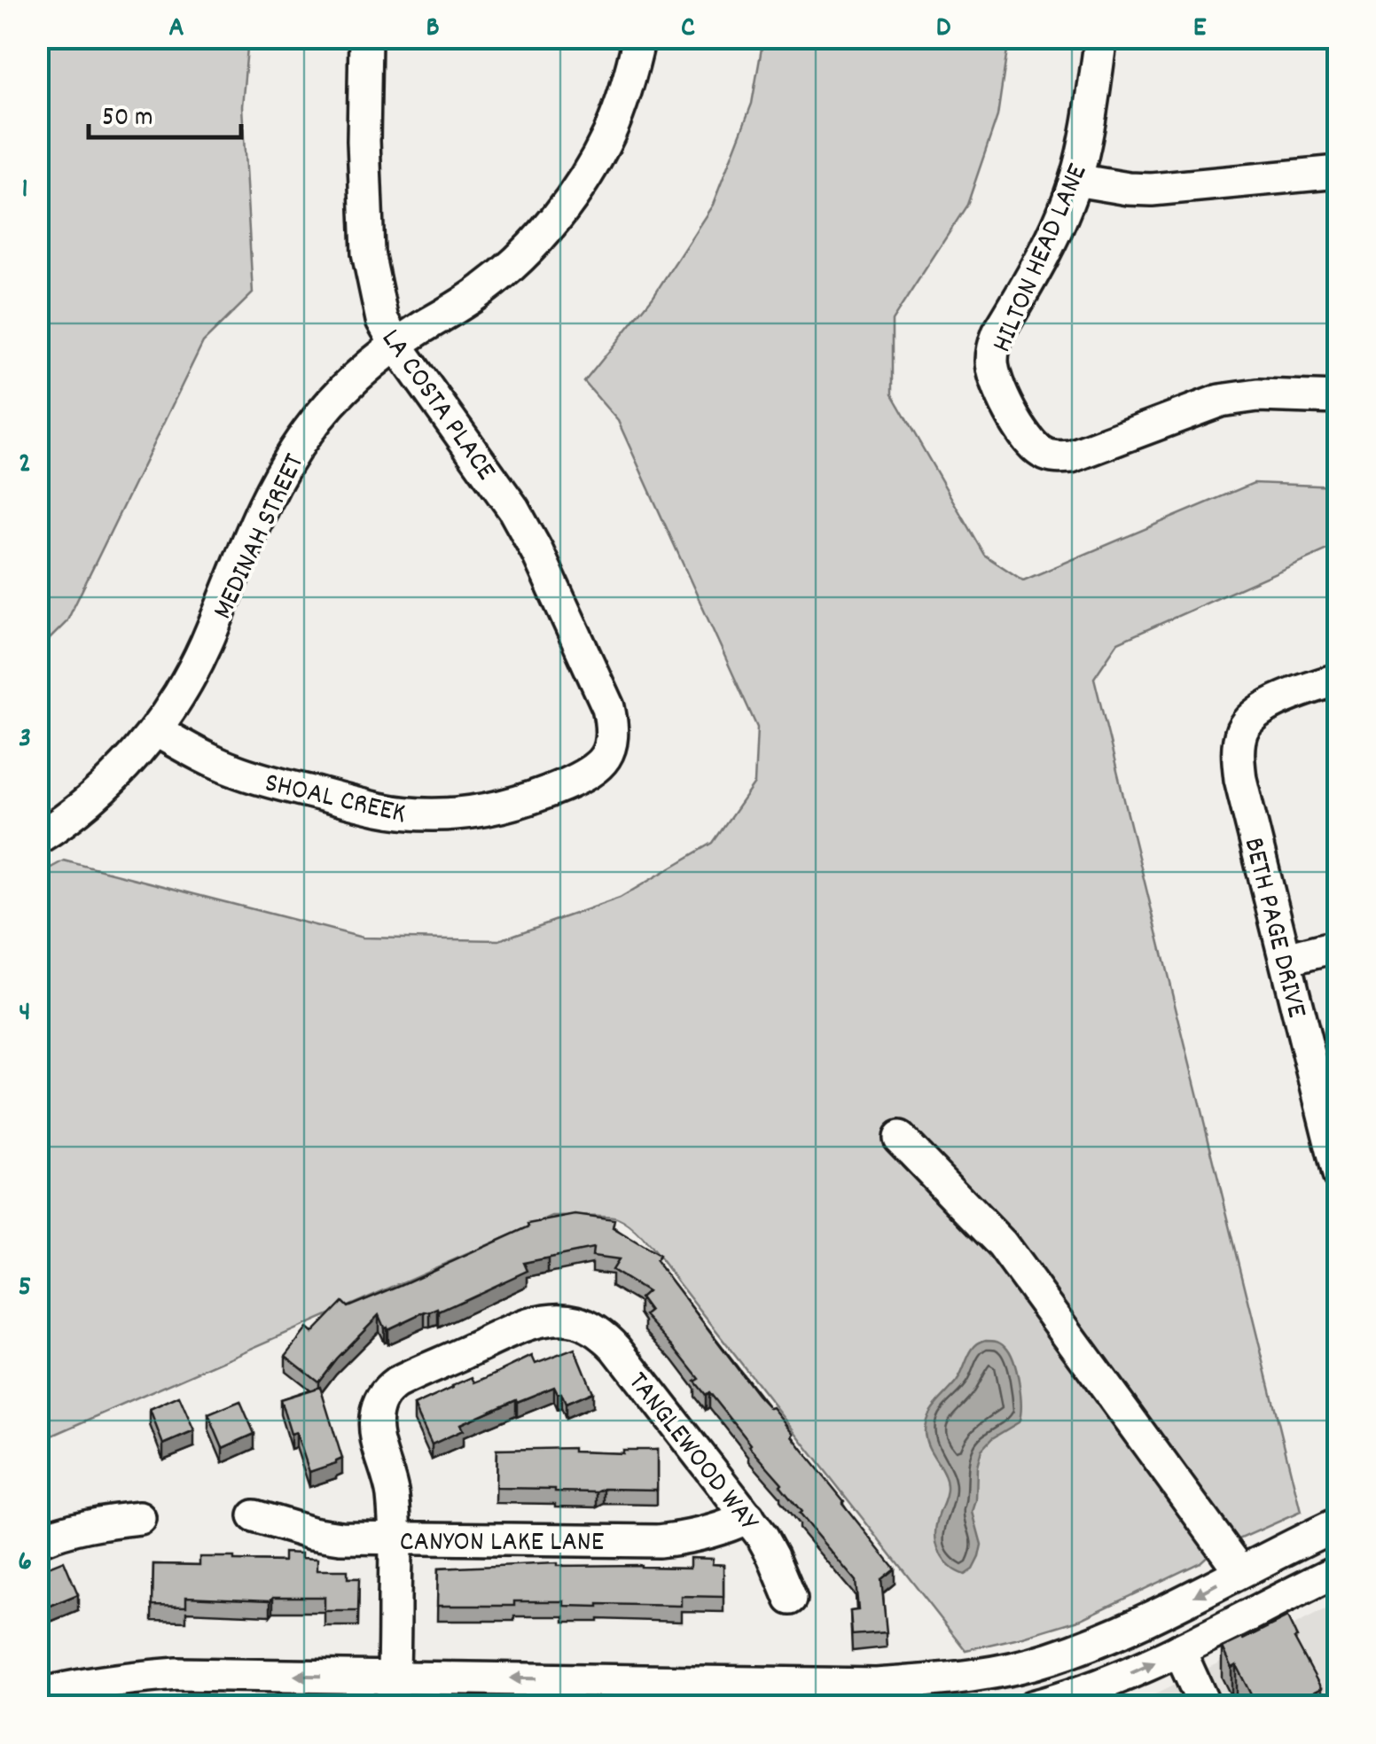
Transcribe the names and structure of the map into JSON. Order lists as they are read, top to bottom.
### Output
{
  "streets": {
    "street": [
      "HILTON HEAD LANE",
      "LA COSTA PLACE",
      "MEDINAH STREET",
      "SHOAL CREEK",
      "BETH PAGE DRIVE",
      "TANGLEWOOD WAY",
      "CANYON LAKE LANE"
    ]
  },
  "crossings": [
    ["LA COSTA PLACE", "MEDINAH STREET"],
    ["LA COSTA PLACE", "SHOAL CREEK"],
    ["MEDINAH STREET", "SHOAL CREEK"],
    ["TANGLEWOOD WAY", "CANYON LAKE LANE"]
  ],
  "scale_bar": "50 m",
  "grid": {
    "columns": [
      "A",
      "B",
      "C",
      "D",
      "E"
    ],
    "rows": [
      "1",
      "2",
      "3",
      "4",
      "5",
      "6"
    ]
  }
}
